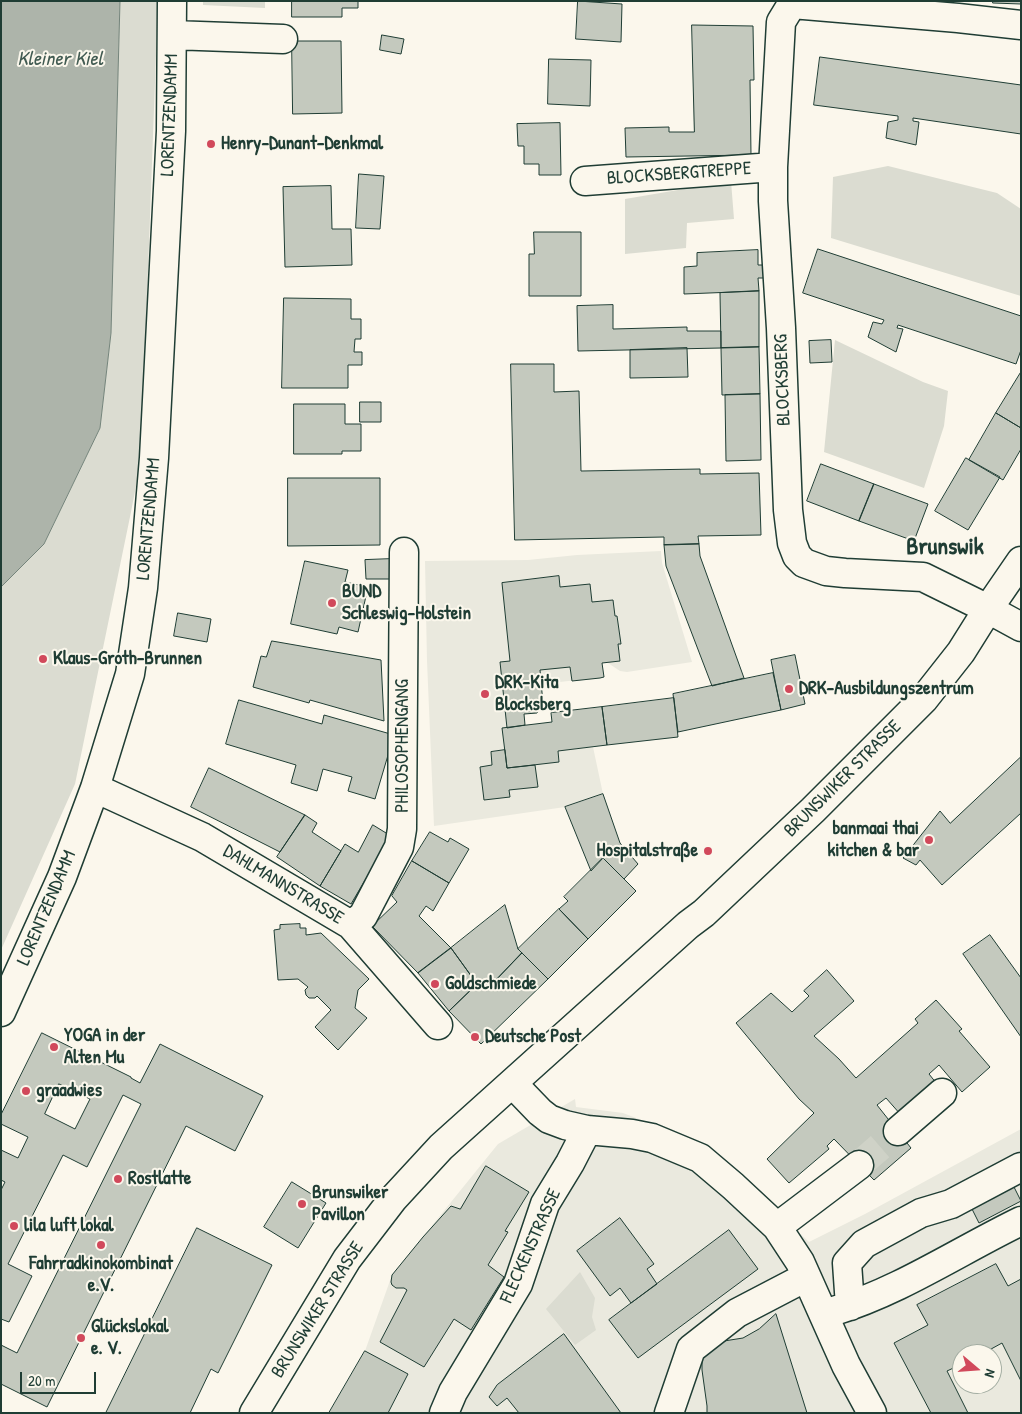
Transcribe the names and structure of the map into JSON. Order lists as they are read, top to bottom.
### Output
{
  "streets": {
    "street": [
      "LORENTZENDAMM",
      "BLOCKSBERGTREPPE",
      "BLOCKSBERG",
      "PHILOSOPHENGANG",
      "BRUNSWIKER STRASSE",
      "DAHLMANNSTRASSE",
      "FLECKENSTRASSE"
    ]
  },
  "crossings": [
    ["LORENTZENDAMM", "DAHLMANNSTRASSE"],
    ["BLOCKSBERGTREPPE", "BLOCKSBERG"],
    ["BLOCKSBERG", "BRUNSWIKER STRASSE"],
    ["PHILOSOPHENGANG", "DAHLMANNSTRASSE"]
  ],
  "districts": ["Brunswik"],
  "water": ["Kleiner Kiel"],
  "places": [
    "Henry-Dunant-Denkmal",
    "BUND Schleswig-Holstein",
    "Klaus-Groth-Brunnen",
    "DRK-Ausbildungszentrum",
    "DRK-Kita Blocksberg",
    "banmaai thai kitchen & bar",
    "Hospitalstraße",
    "Goldschmiede",
    "Deutsche Post",
    "YOGA in der Alten Mu",
    "graadwies",
    "Rostlatte",
    "Brunswiker Pavillon",
    "lila luft lokal",
    "Fahrradkinokombinat e.V.",
    "Glückslokal e. V."
  ],
  "scale_bar": "20 m",
  "north": "right"
}
